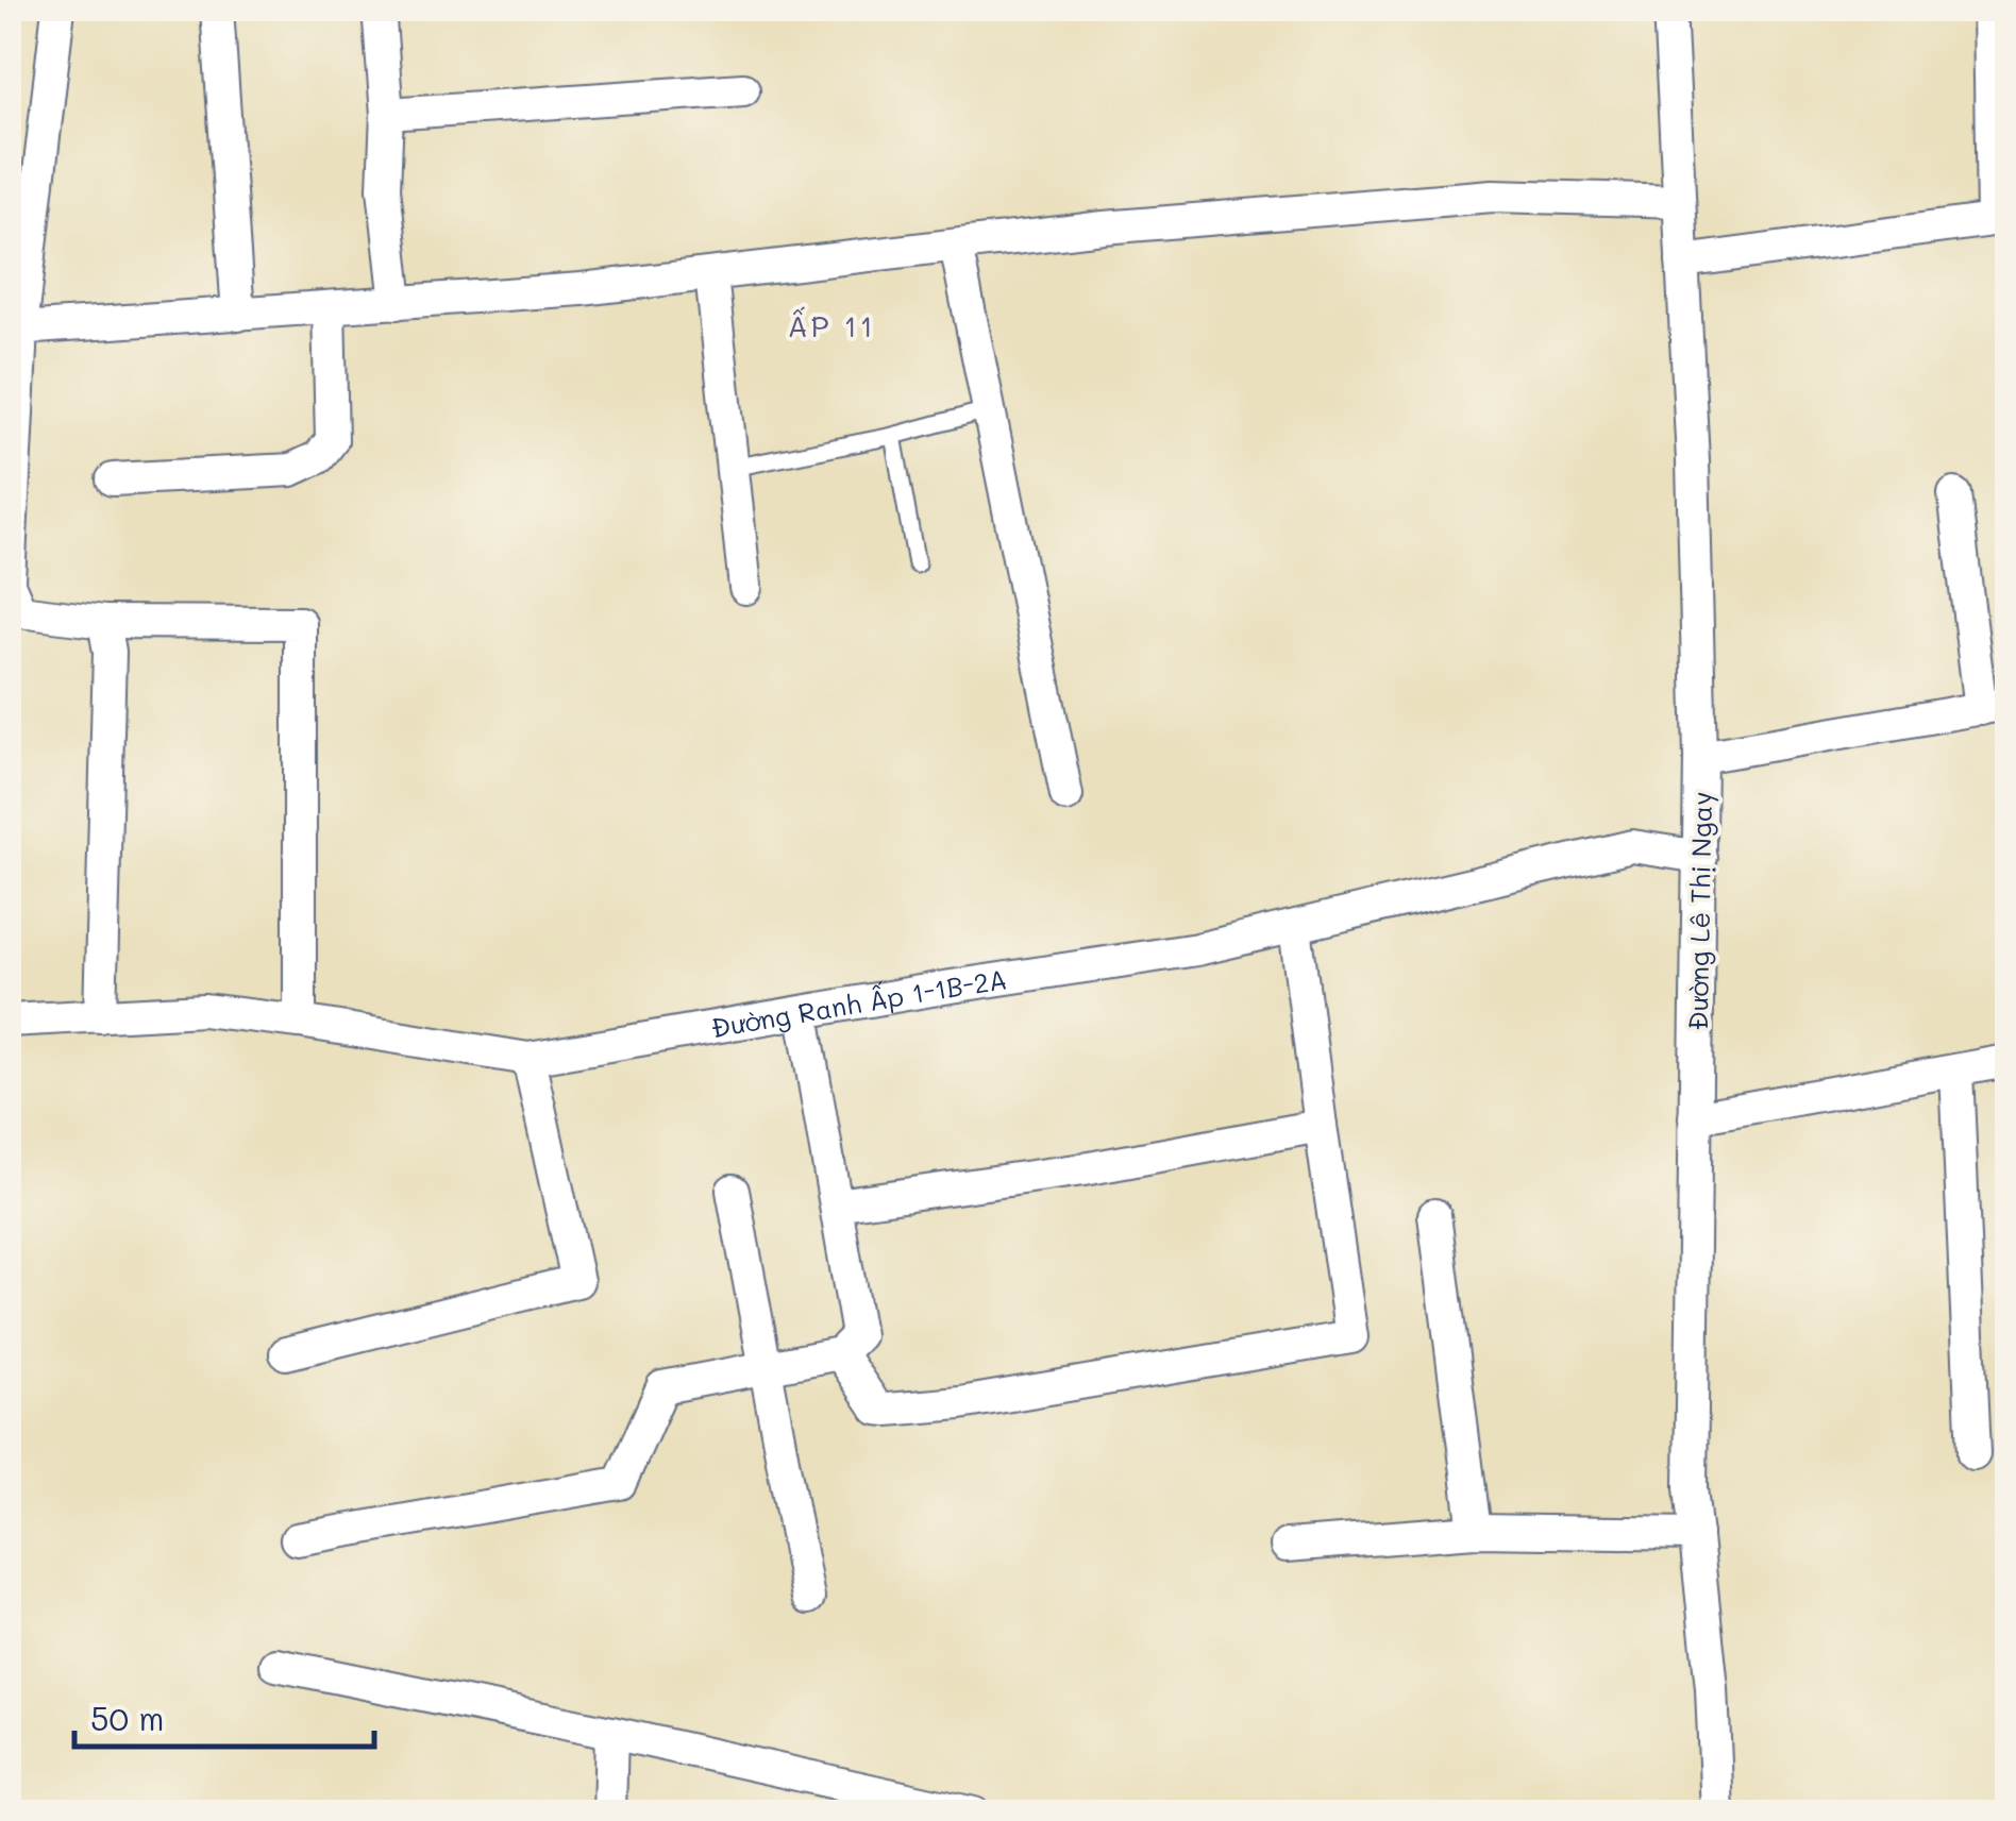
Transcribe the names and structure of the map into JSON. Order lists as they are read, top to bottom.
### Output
{
  "streets": {
    "street": ["Đường Lê Thị Ngay", "Đường Ranh Ấp 1-1B-2A"]
  },
  "crossings": [
    ["Đường Lê Thị Ngay", "Đường Ranh Ấp 1-1B-2A"]
  ],
  "districts": ["ẤP 11"],
  "scale_bar": "50 m"
}
